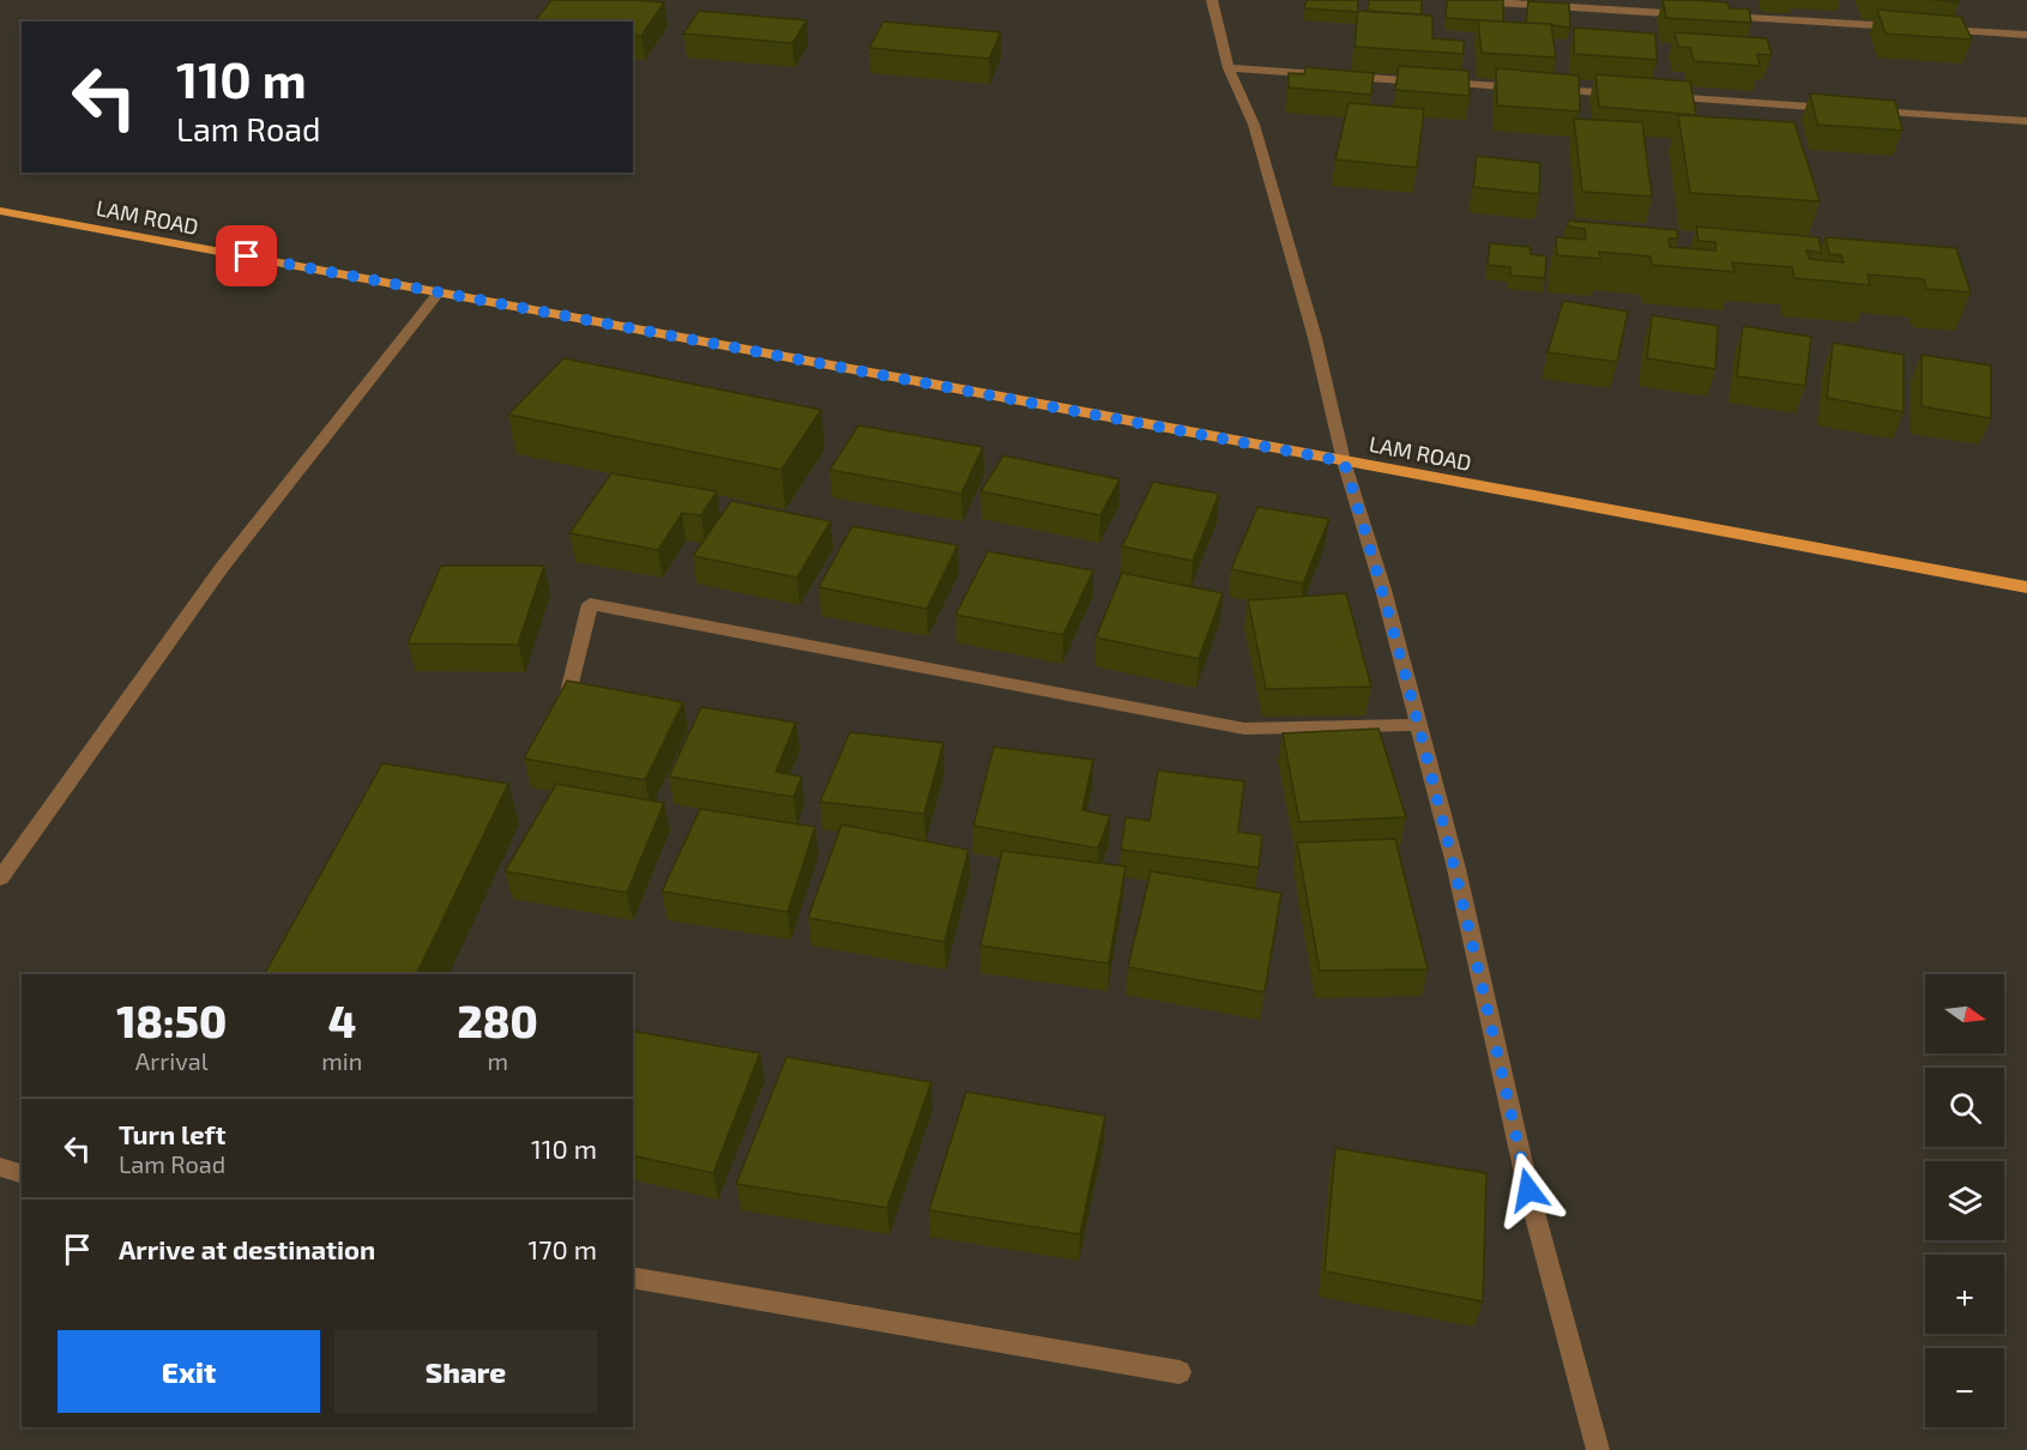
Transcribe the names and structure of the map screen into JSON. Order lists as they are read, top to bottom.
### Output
{
  "streets": {
    "main road": ["LAM ROAD"]
  },
  "north": "right",
  "page": {
    "turn": ["110 m", "Lam Road"],
    "map_buttons": ["+", "−"],
    "eta": [
      "18:50",
      "Arrival",
      "4",
      "min",
      "280",
      "m"
    ],
    "list": [
      {
        "name": "Turn left",
        "note": "Lam Road",
        "value": "110 m"
      },
      {
        "name": "Arrive at destination",
        "value": "170 m"
      }
    ],
    "buttons": ["Exit", "Share"]
  }
}
